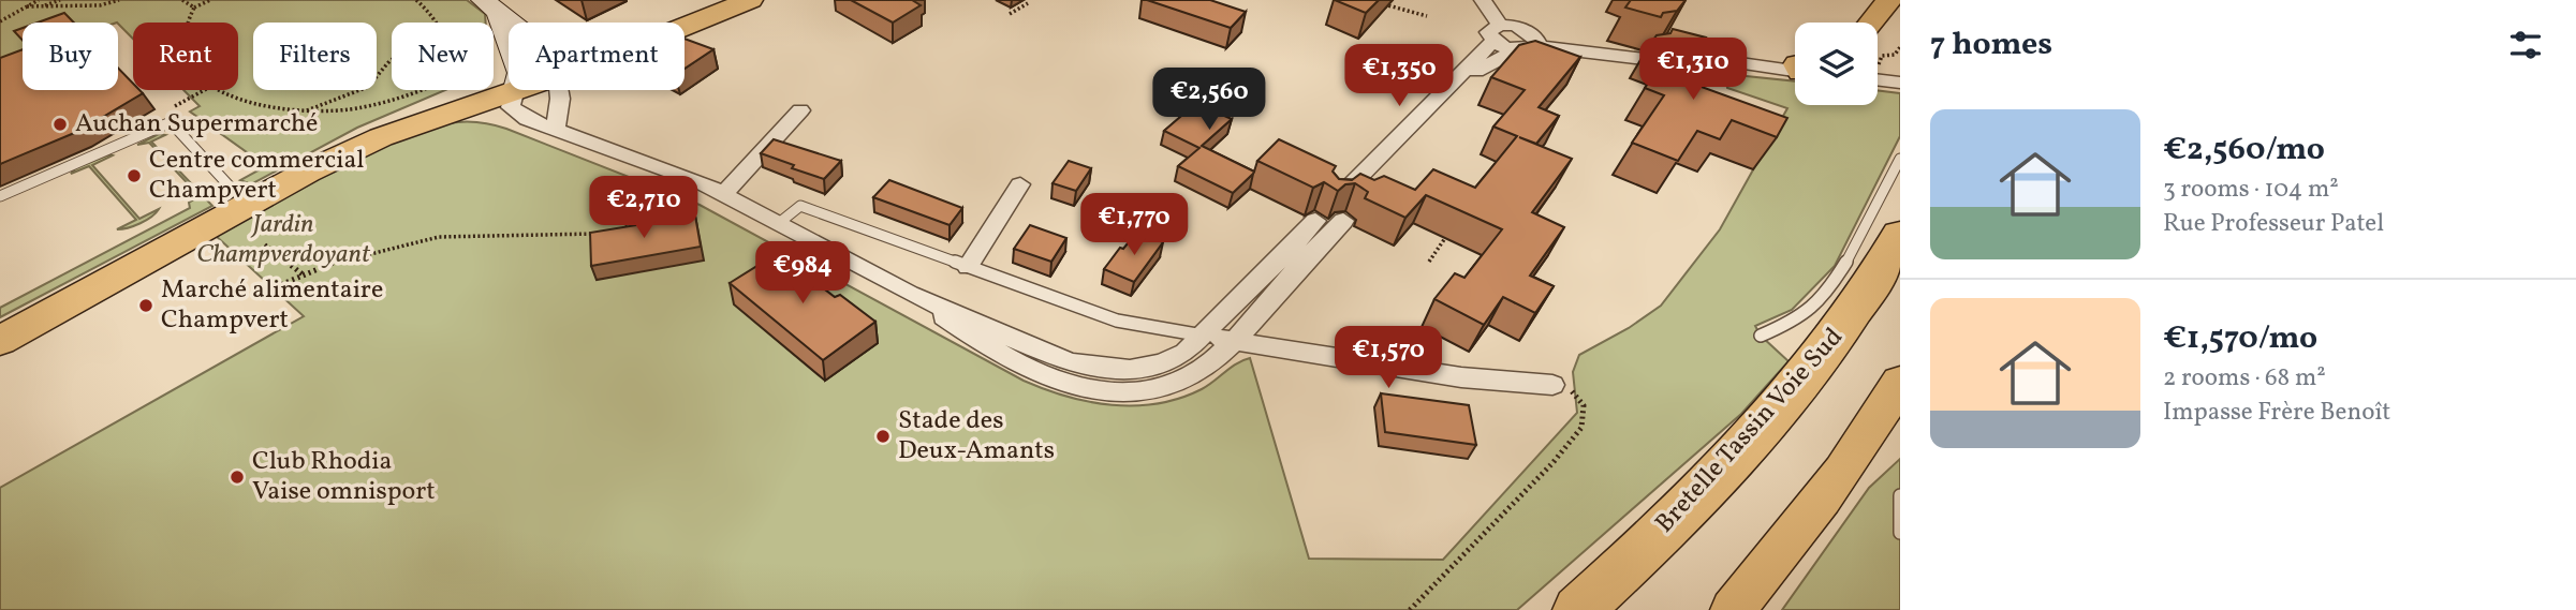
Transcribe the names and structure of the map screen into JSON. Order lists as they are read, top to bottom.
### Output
{
  "streets": {
    "highway": ["Bretelle Tassin Voie Sud"]
  },
  "parks": ["Jardin Champverdoyant"],
  "places": [
    "Auchan Supermarché",
    "Centre commercial Champvert",
    "Marché alimentaire Champvert",
    "Stade des Deux-Amants",
    "Club Rhodia Vaise omnisport"
  ],
  "page": {
    "heading": "7 homes",
    "chip": [
      "Buy",
      "Rent",
      "Filters",
      "New",
      "Apartment"
    ],
    "price": [
      "€1,310",
      "€1,350",
      "€2,560",
      "€2,710",
      "€1,770",
      "€984",
      "€1,570"
    ],
    "list": [
      {
        "name": "€2,560/mo",
        "note": "3 rooms · 104 m² · Rue Professeur Patel"
      },
      {
        "name": "€1,570/mo",
        "note": "2 rooms · 68 m² · Impasse Frère Benoît"
      }
    ]
  }
}
